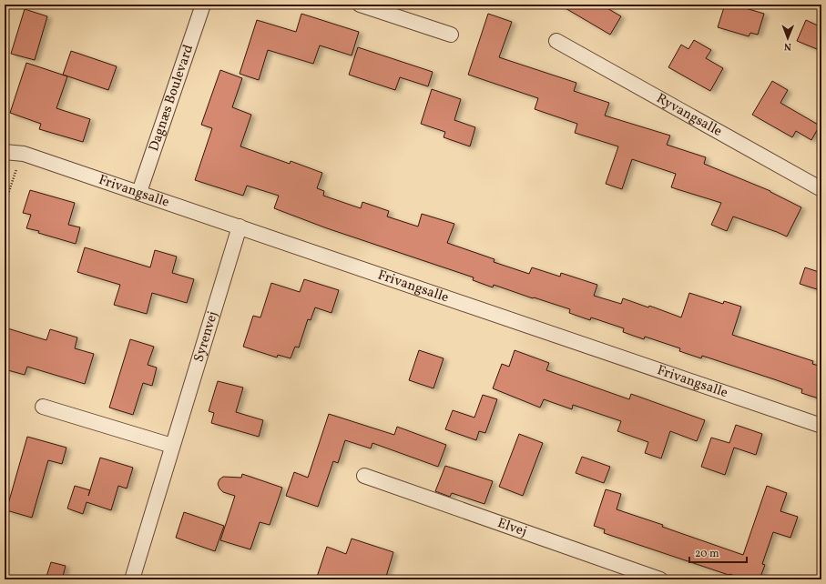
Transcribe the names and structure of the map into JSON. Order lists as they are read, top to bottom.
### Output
{
  "streets": {
    "street": [
      "Dagnæs Boulevard",
      "Ryvangsalle",
      "Frivangsalle",
      "Syrenvej",
      "Elvej"
    ]
  },
  "crossings": [
    ["Dagnæs Boulevard", "Frivangsalle"],
    ["Frivangsalle", "Syrenvej"]
  ],
  "scale_bar": "20 m",
  "north": "bottom"
}
